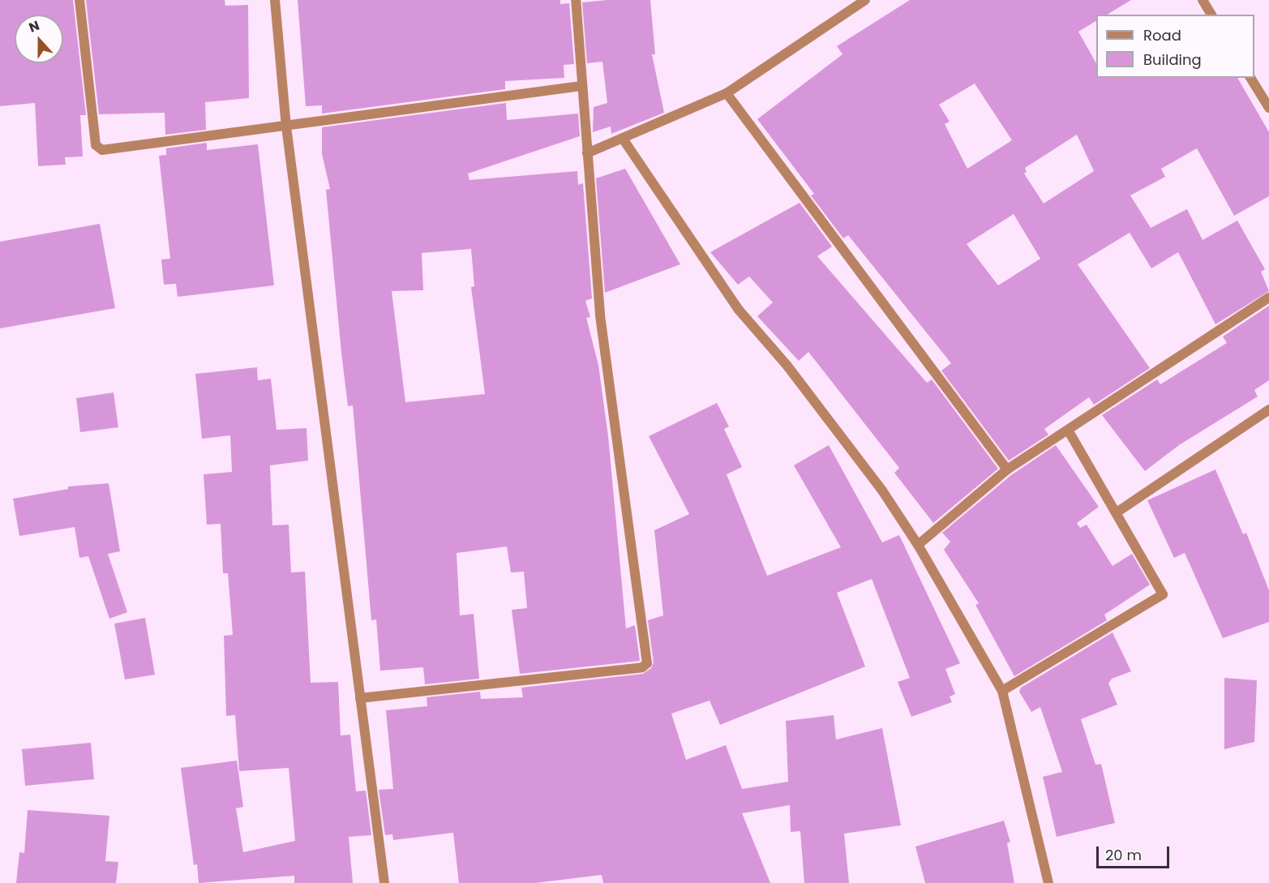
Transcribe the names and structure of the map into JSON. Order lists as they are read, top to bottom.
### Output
{
  "legend": ["Road", "Building"],
  "scale_bar": "20 m",
  "north": "top"
}
